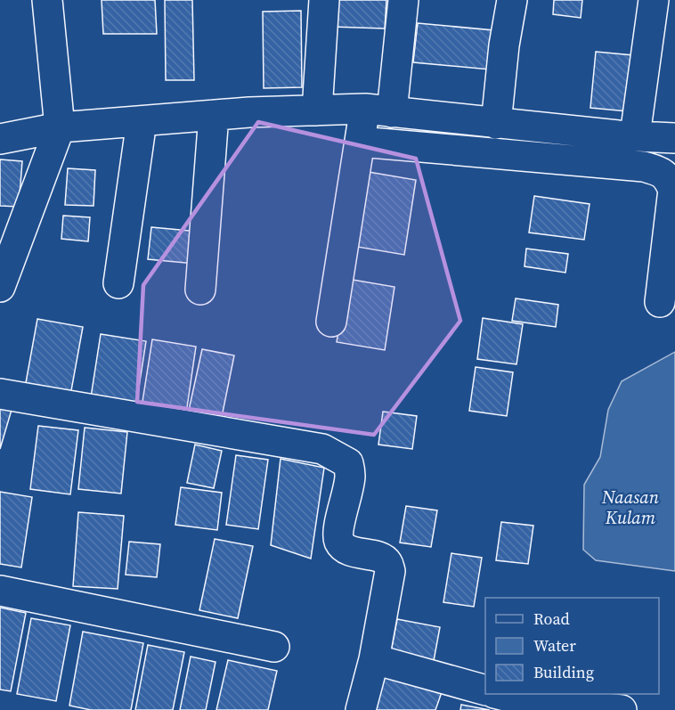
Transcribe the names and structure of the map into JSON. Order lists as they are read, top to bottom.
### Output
{
  "water": ["Naasan Kulam"],
  "legend": ["Road", "Water", "Building"]
}
